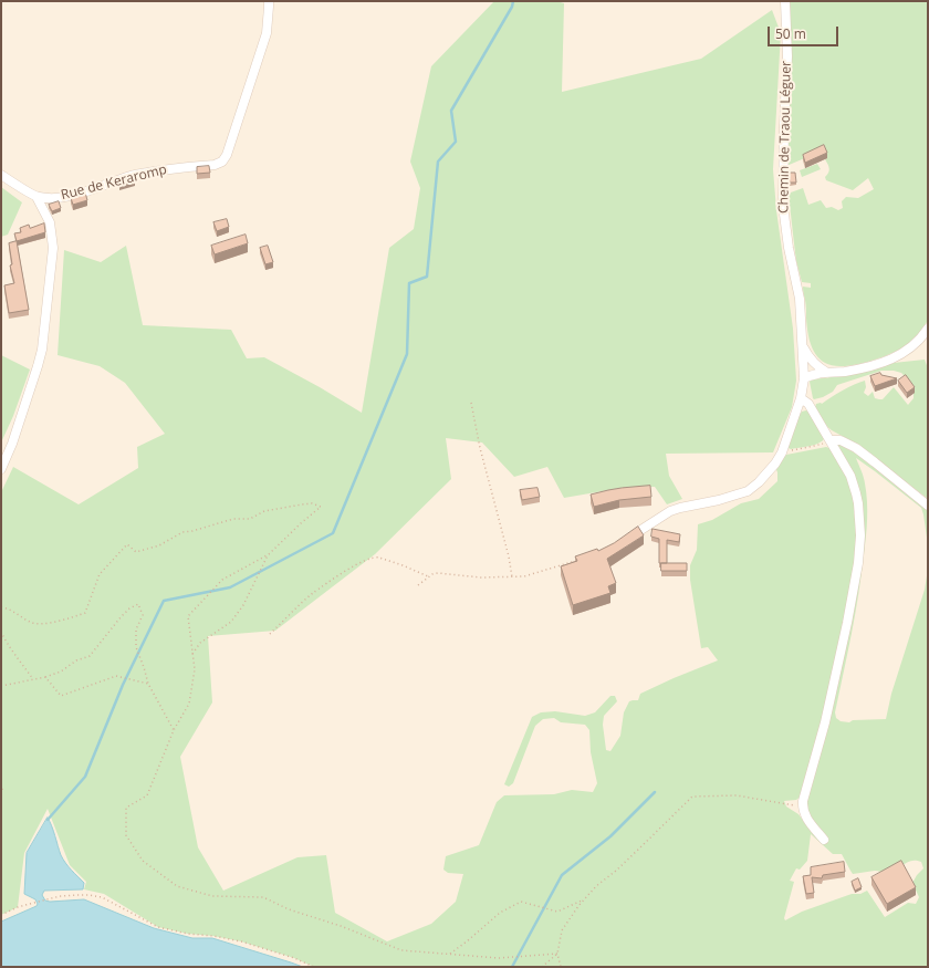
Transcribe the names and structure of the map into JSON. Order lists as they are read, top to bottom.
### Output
{
  "streets": {
    "street": ["Chemin de Traou Léguer", "Rue de Keraromp"]
  },
  "scale_bar": "50 m"
}
